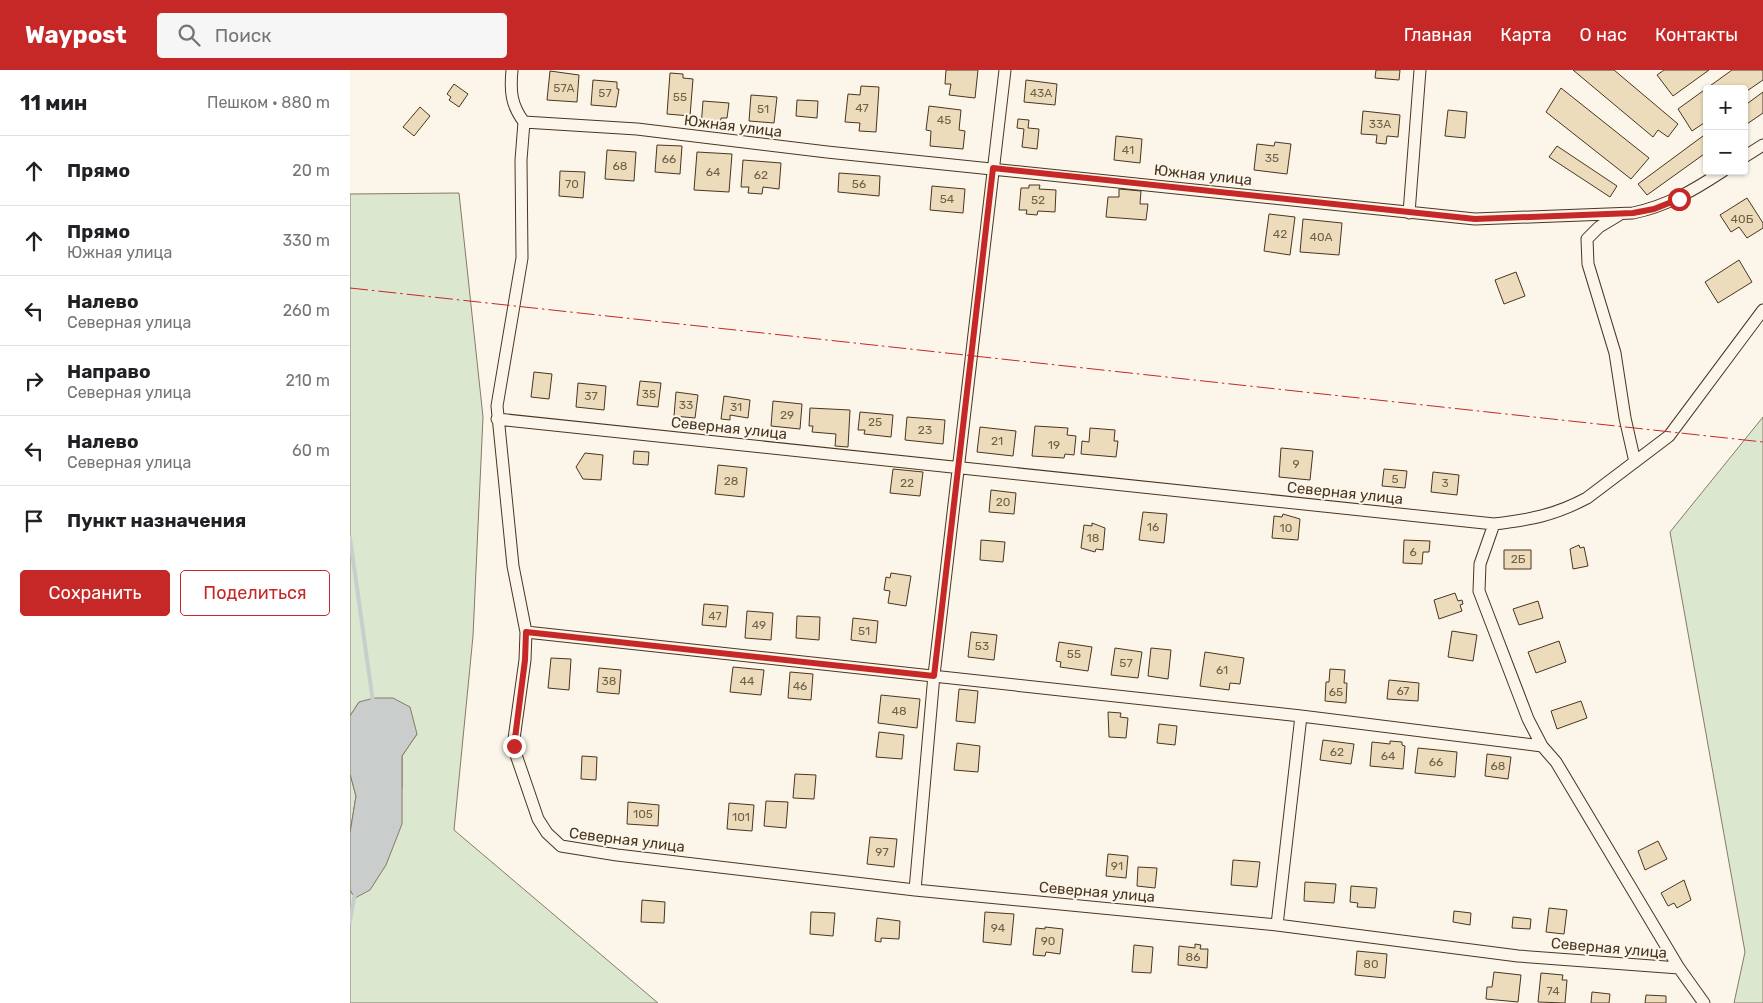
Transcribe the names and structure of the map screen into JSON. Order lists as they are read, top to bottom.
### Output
{
  "streets": {
    "street": ["Южная улица", "Северная улица"]
  },
  "crossings": [
    ["Южная улица", "Северная улица"]
  ],
  "house_numbers": [
    "57А",
    "57",
    "43А",
    "55",
    "47",
    "51",
    "45",
    "33А",
    "41",
    "35",
    "66",
    "68",
    "64",
    "62",
    "70",
    "56",
    "54",
    "52",
    "40Б",
    "42",
    "40А",
    "35",
    "37",
    "33",
    "31",
    "29",
    "25",
    "23",
    "21",
    "19",
    "9",
    "5",
    "28",
    "22",
    "3",
    "20",
    "16",
    "10",
    "18",
    "6",
    "2Б",
    "47",
    "49",
    "51",
    "53",
    "55",
    "57",
    "61",
    "38",
    "44",
    "46",
    "67",
    "65",
    "48",
    "62",
    "64",
    "66",
    "68",
    "105",
    "101",
    "97",
    "91",
    "94",
    "90",
    "86",
    "80",
    "74"
  ],
  "page": {
    "header": "Waypost",
    "search": "Поиск",
    "nav": [
      "Главная",
      "Карта",
      "О нас",
      "Контакты"
    ],
    "heading": ["11 мин", "Пешком · 880 m"],
    "map_buttons": ["+", "−"],
    "list": [
      ["Прямо", "20 m"],
      ["Прямо", "Южная улица", "330 m"],
      ["Налево", "Северная улица", "260 m"],
      ["Направо", "Северная улица", "210 m"],
      ["Налево", "Северная улица", "60 m"],
      "Пункт назначения"
    ],
    "buttons": ["Сохранить", "Поделиться"]
  }
}
